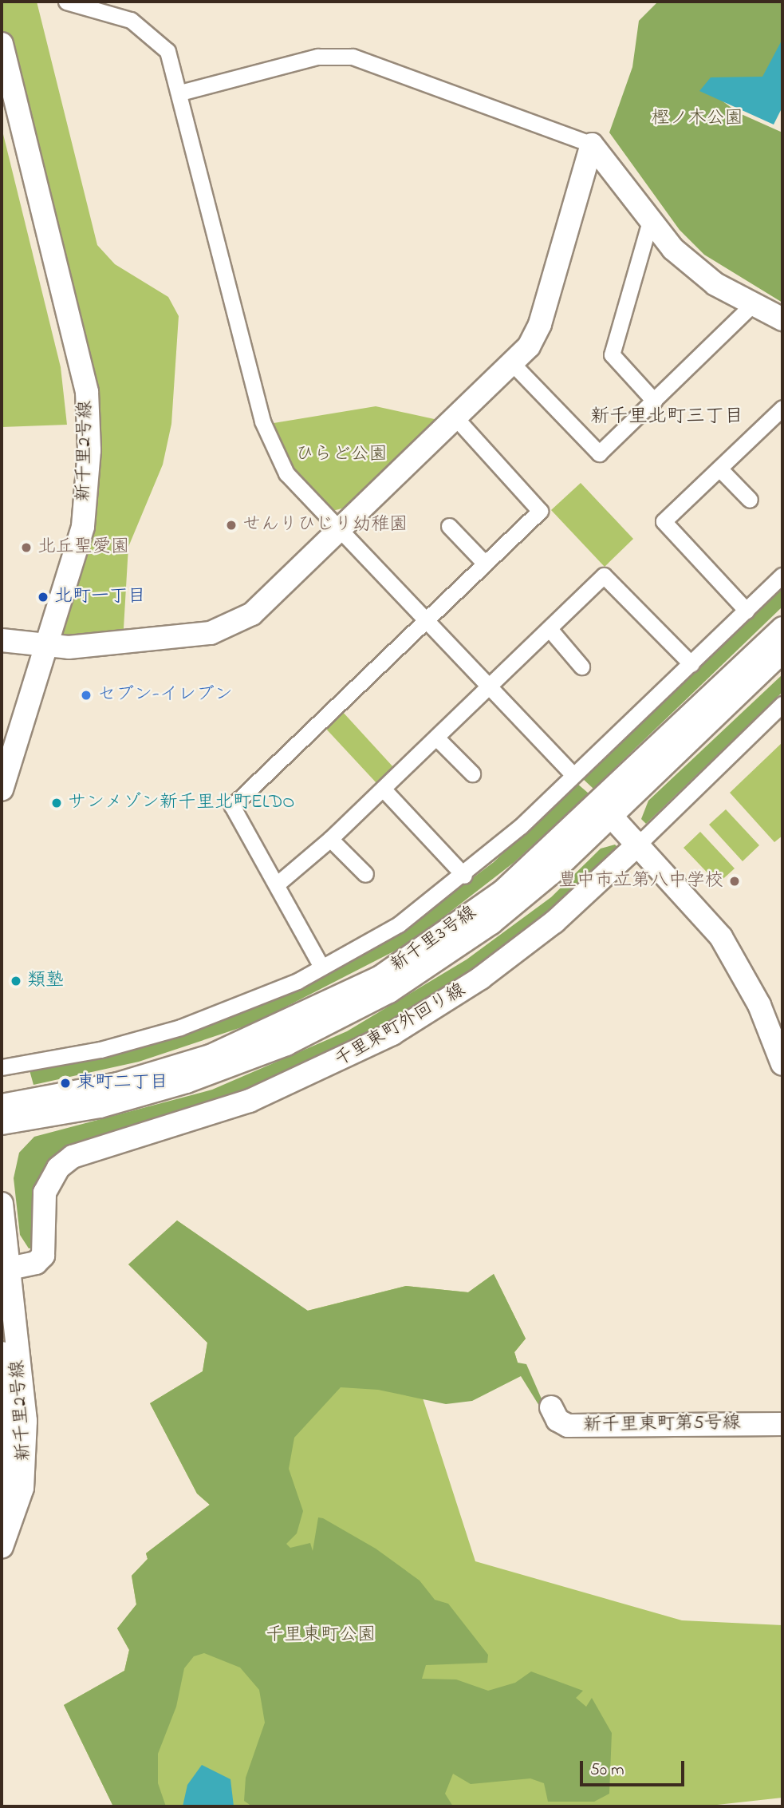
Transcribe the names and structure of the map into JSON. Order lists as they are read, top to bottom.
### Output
{
  "streets": {
    "street": [
      "新千里2号線",
      "新千里3号線",
      "千里東町外回り線",
      "新千里東町第5号線"
    ]
  },
  "crossings": [
    ["新千里2号線", "千里東町外回り線"]
  ],
  "districts": ["新千里北町三丁目"],
  "parks": ["樫ノ木公園", "ひらど公園", "千里東町公園"],
  "places": [
    "せんりひじり幼稚園",
    "北丘聖愛園",
    "北町一丁目",
    "セブン-イレブン",
    "サンメゾン新千里北町ELDO",
    "豊中市立第八中学校",
    "類塾",
    "東町二丁目"
  ],
  "scale_bar": "50 m"
}
